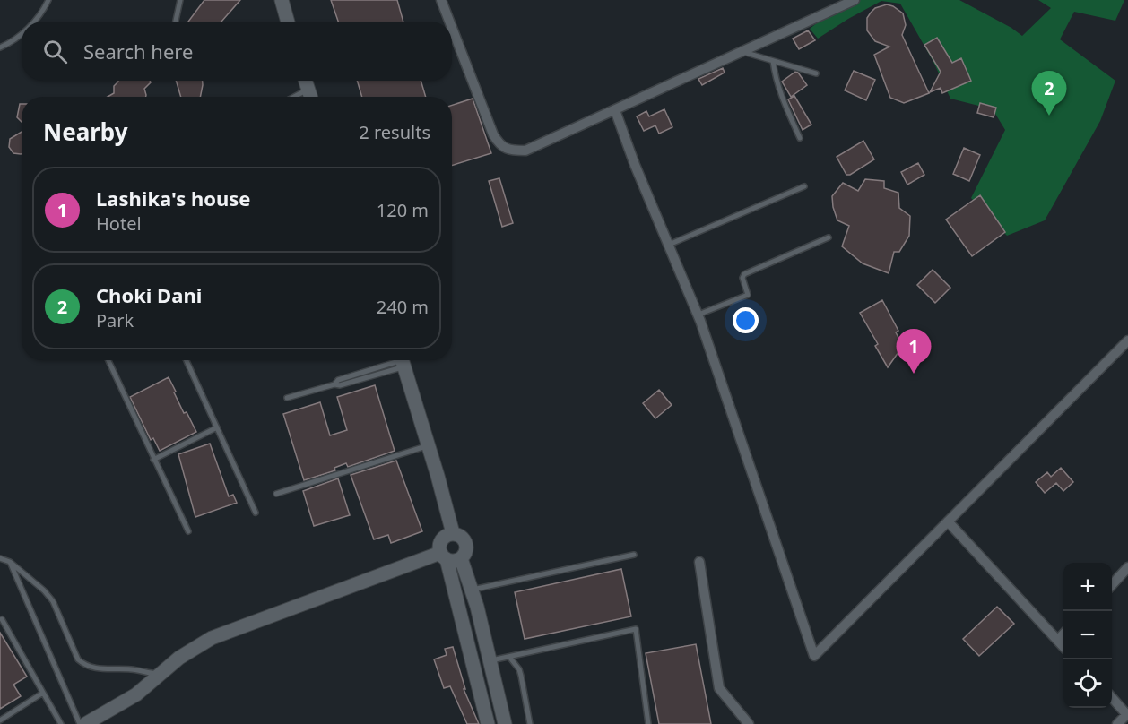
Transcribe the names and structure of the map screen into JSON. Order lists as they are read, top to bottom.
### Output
{
  "page": {
    "search": "Search here",
    "pins": ["2", "1"],
    "heading": ["Nearby", "2 results"],
    "list": [
      {
        "mark": "1",
        "name": "Lashika's house",
        "note": "Hotel",
        "value": "120 m"
      },
      {
        "mark": "2",
        "name": "Choki Dani",
        "note": "Park",
        "value": "240 m"
      }
    ],
    "map_buttons": ["+", "−"]
  }
}
